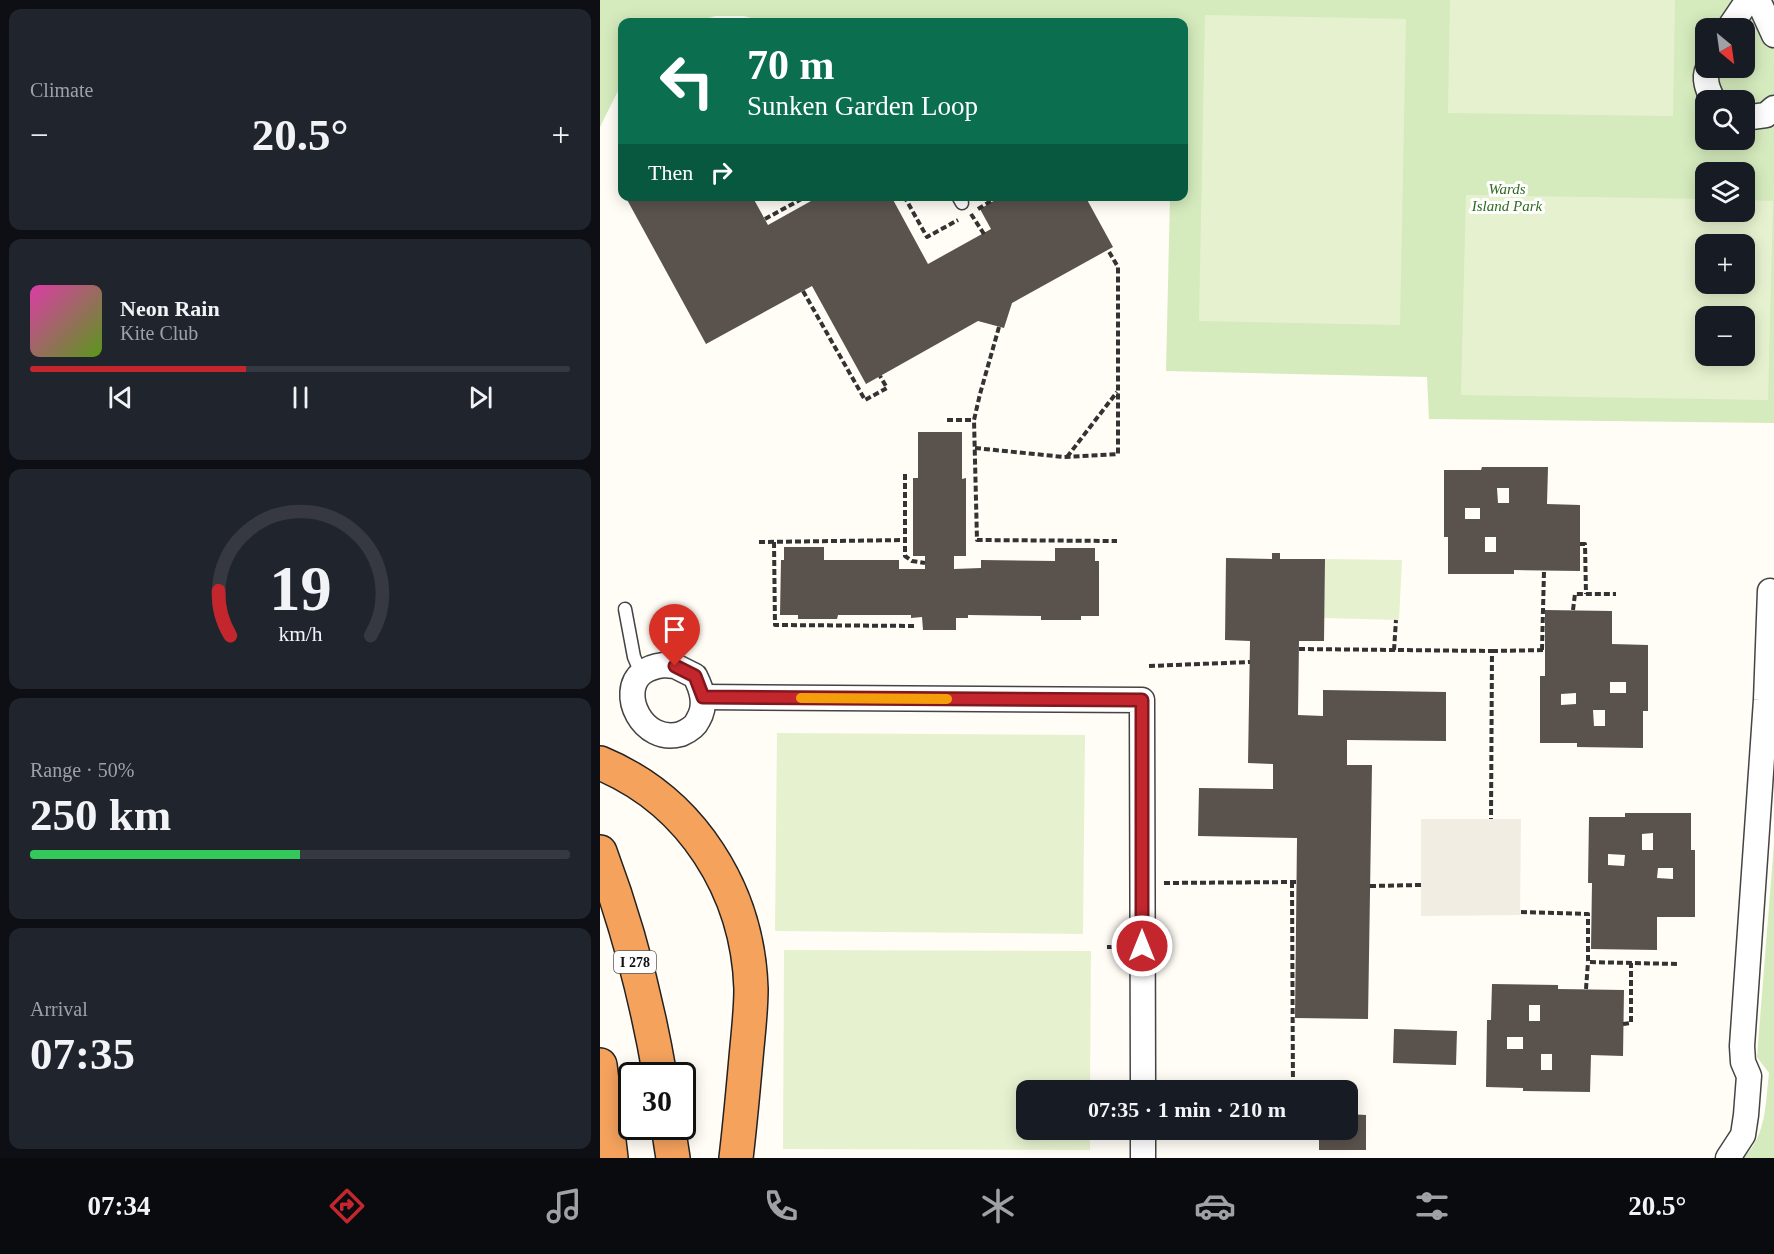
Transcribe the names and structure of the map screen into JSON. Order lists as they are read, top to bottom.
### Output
{
  "streets": {
    "highway": ["I 278"]
  },
  "parks": ["Wards Island Park"],
  "north": "bottom right",
  "page": {
    "tile": [
      "Climate",
      ["Range · 50%", "250 km"],
      ["Arrival", "07:35"]
    ],
    "map_buttons": ["+", "−"],
    "turn": ["70 m", "Sunken Garden Loop"],
    "heat": ["−", "20.5°", "+"],
    "then": "Then",
    "song": ["Neon Rain", "Kite Club"],
    "limit": "30",
    "trip": "07:35 · 1 min · 210 m",
    "tabs": ["07:34", "20.5°"],
    "gauge": ["19", "km/h"]
  }
}
